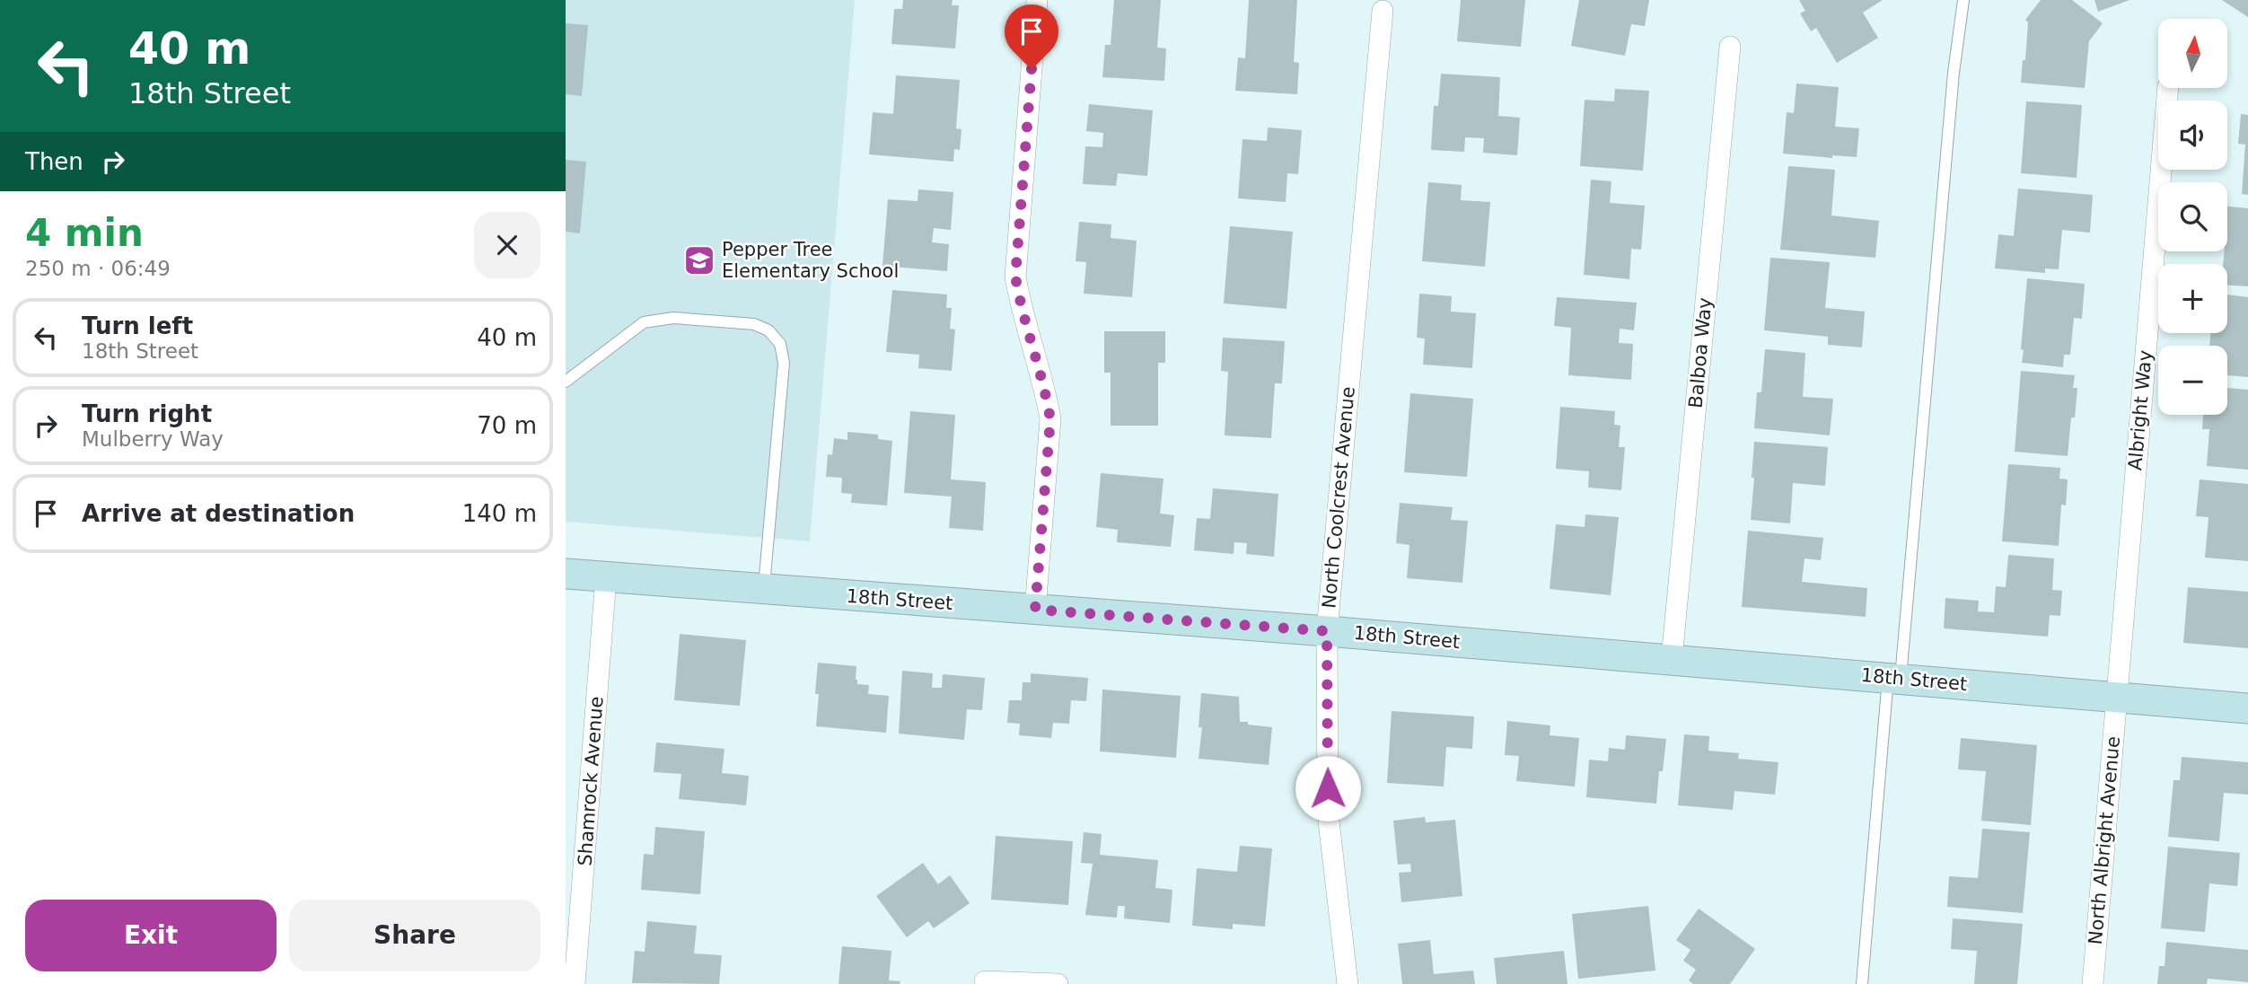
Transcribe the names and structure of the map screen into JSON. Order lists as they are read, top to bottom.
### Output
{
  "streets": {
    "main road": ["18th Street"],
    "street": [
      "Balboa Way",
      "Albright Way",
      "North Coolcrest Avenue",
      "Shamrock Avenue",
      "North Albright Avenue"
    ]
  },
  "crossings": [
    ["Balboa Way", "18th Street"],
    ["Albright Way", "18th Street"],
    ["Albright Way", "North Albright Avenue"],
    ["North Coolcrest Avenue", "18th Street"],
    ["18th Street", "Shamrock Avenue"],
    ["18th Street", "North Albright Avenue"]
  ],
  "places": {
    "school or university": ["Pepper Tree Elementary School"]
  },
  "north": "top",
  "page": {
    "turn": ["40 m", "18th Street"],
    "map_buttons": ["+", "−"],
    "then": "Then",
    "heading": ["4 min", "250 m · 06:49"],
    "list": [
      {
        "name": "Turn left",
        "note": "18th Street",
        "value": "40 m"
      },
      {
        "name": "Turn right",
        "note": "Mulberry Way",
        "value": "70 m"
      },
      {
        "name": "Arrive at destination",
        "value": "140 m"
      }
    ],
    "buttons": ["Exit", "Share"]
  }
}
